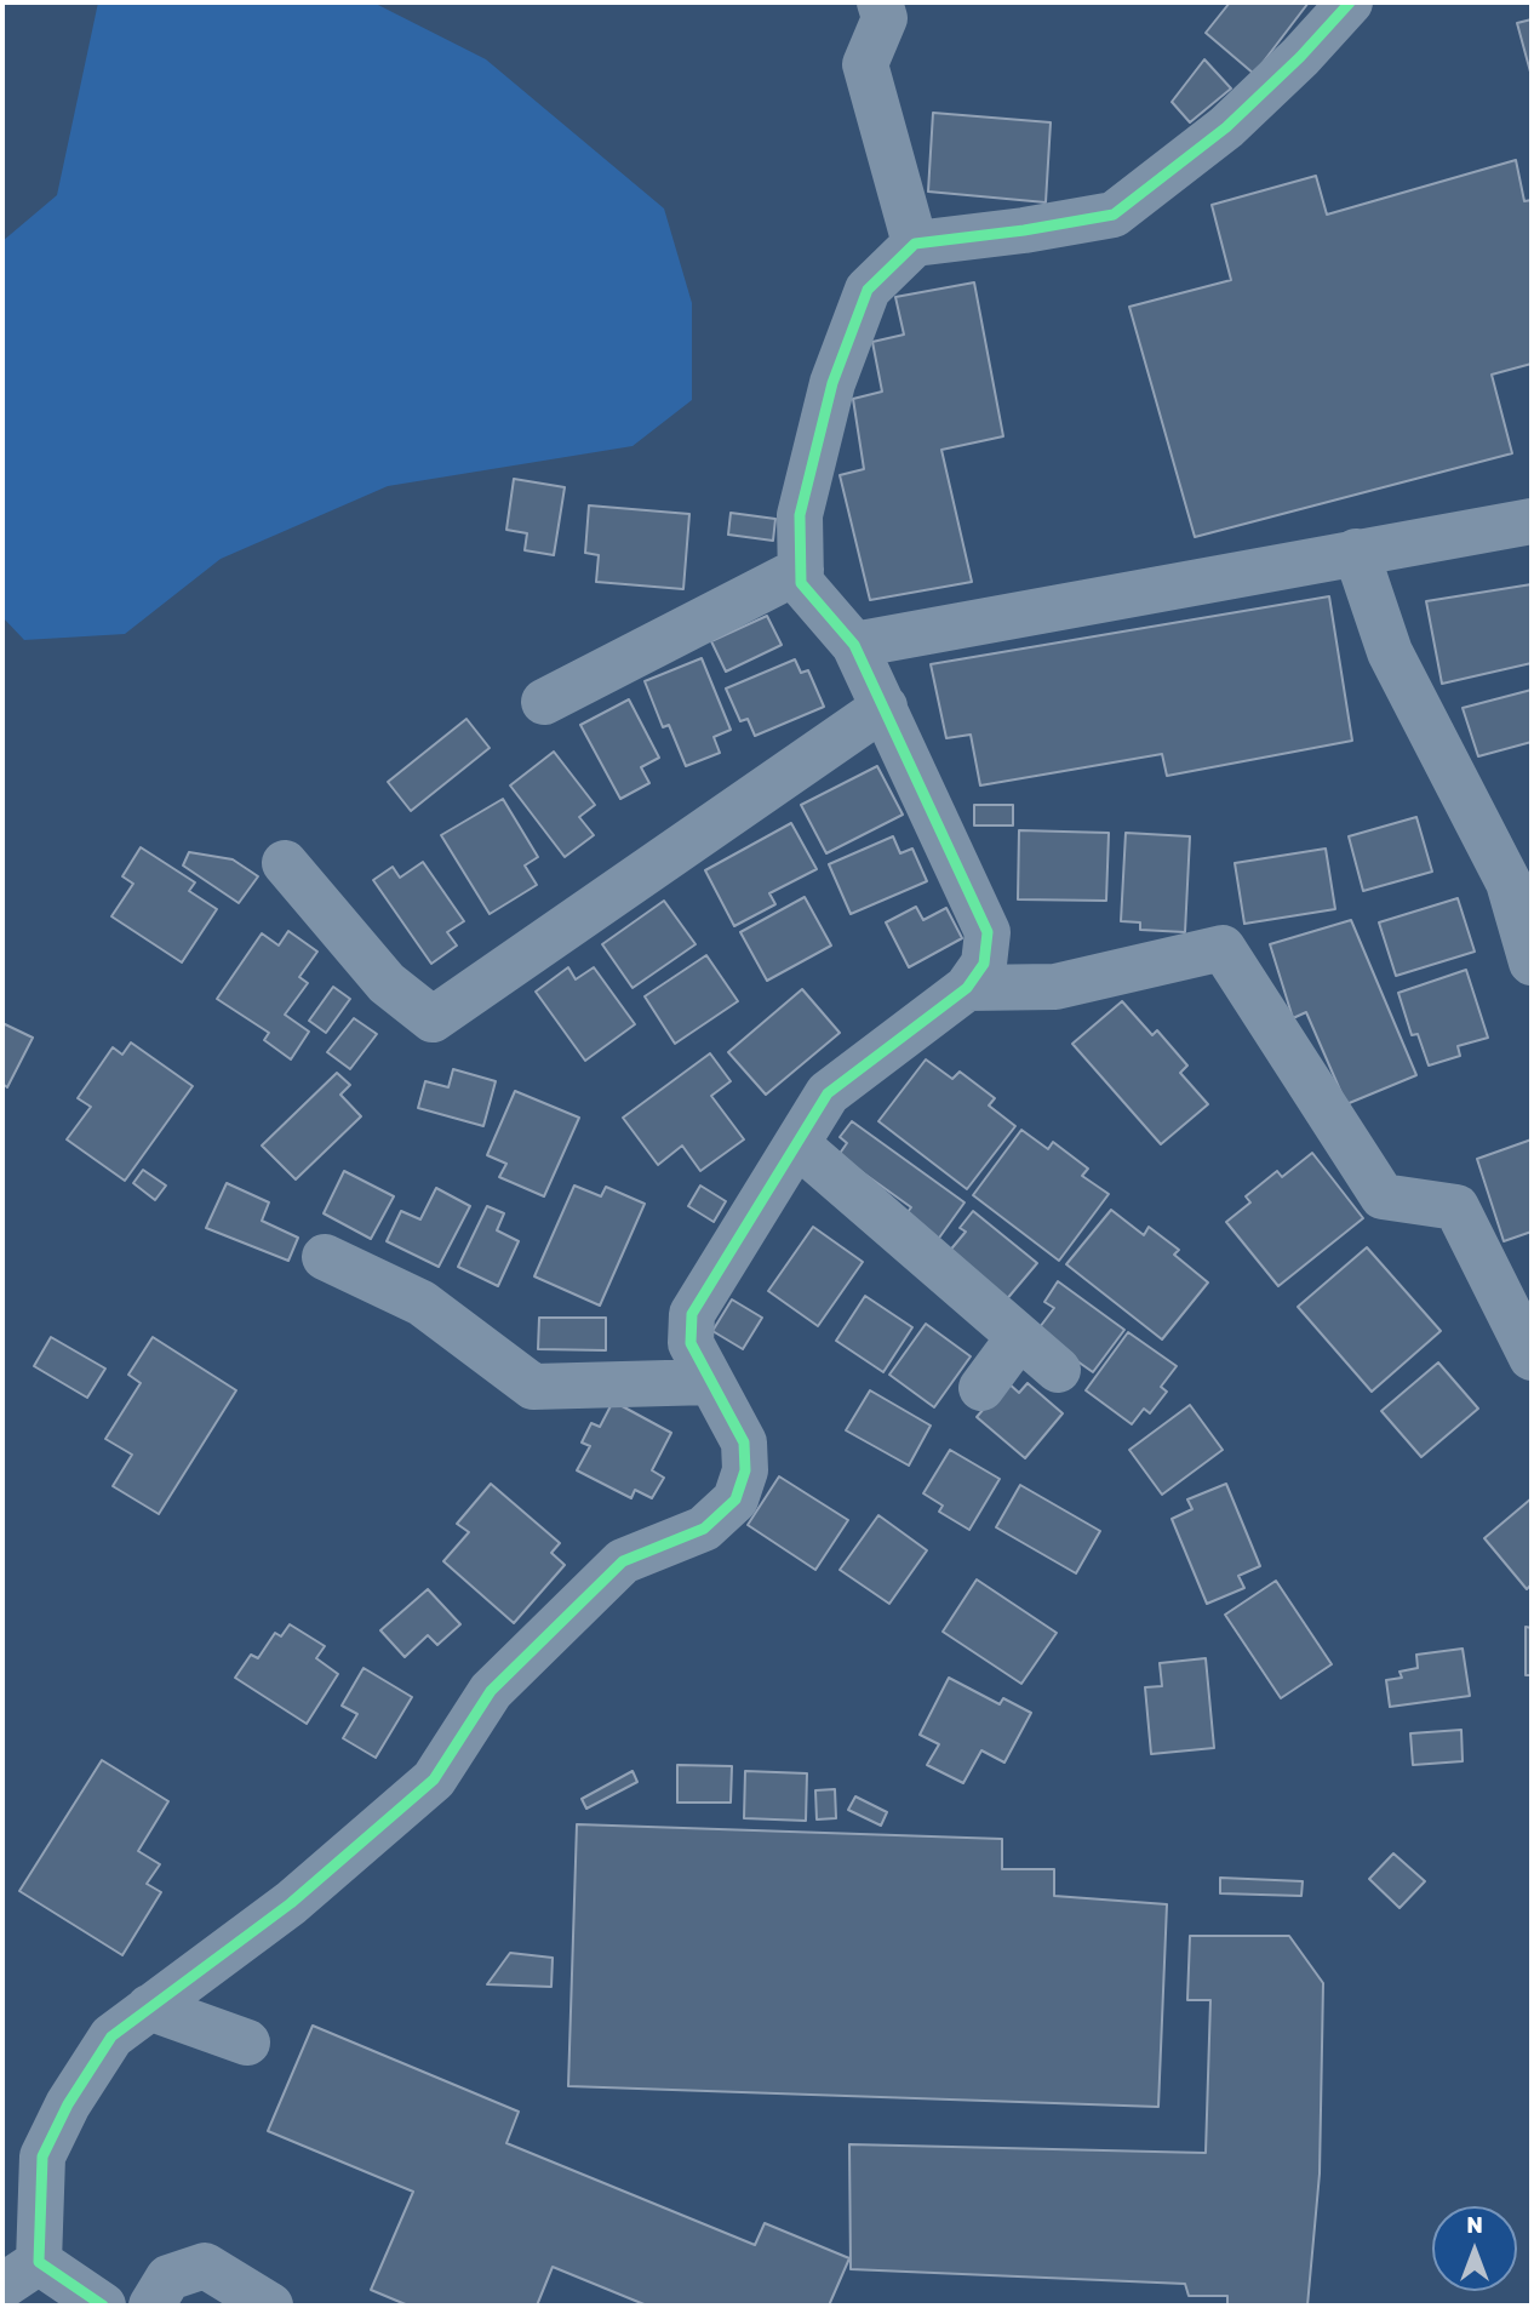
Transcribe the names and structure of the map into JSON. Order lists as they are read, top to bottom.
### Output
{
  "north": "top"
}
